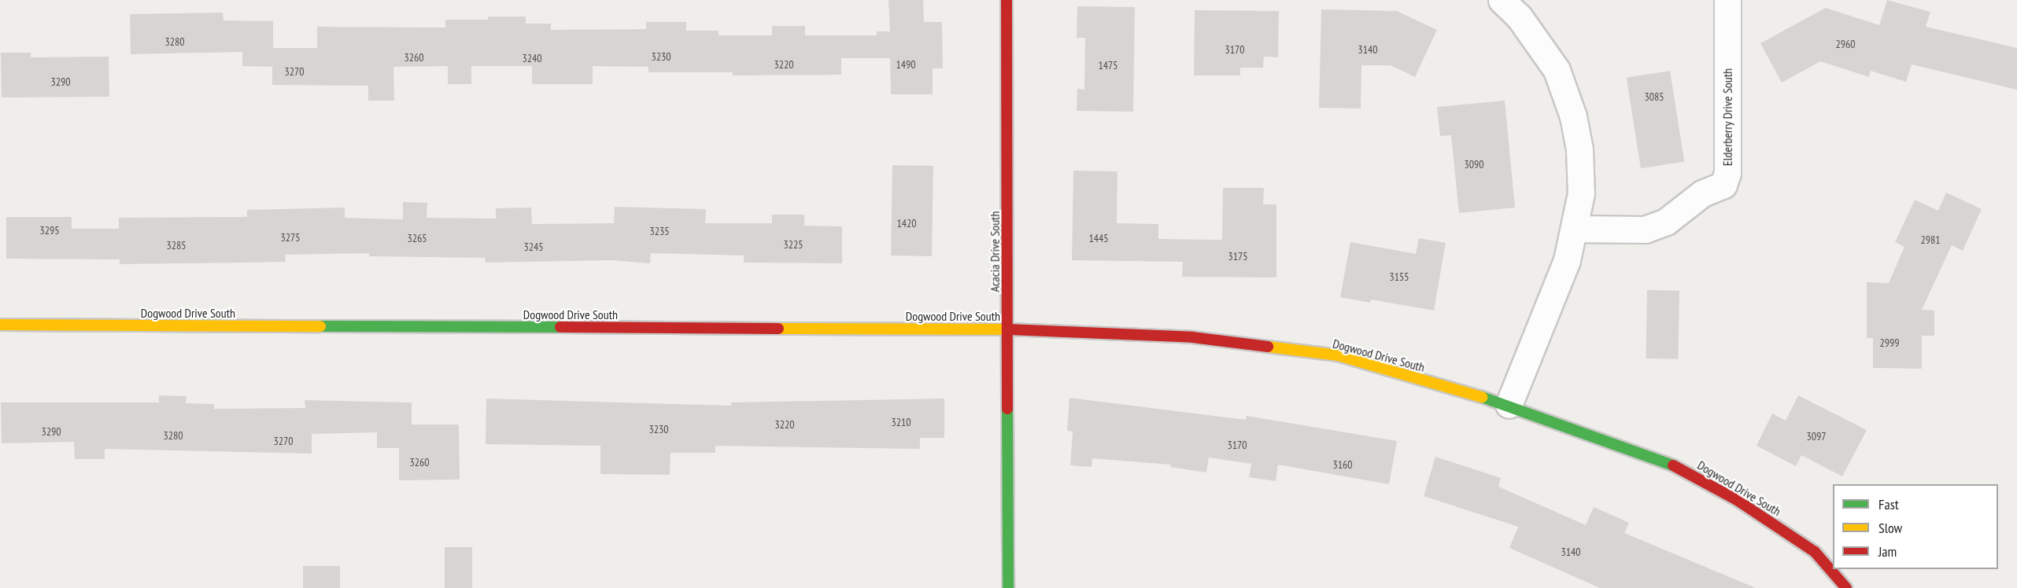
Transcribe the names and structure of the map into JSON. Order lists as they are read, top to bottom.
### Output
{
  "streets": {
    "street": ["Elderberry Drive South", "Acacia Drive South", "Dogwood Drive South"]
  },
  "crossings": [
    ["Acacia Drive South", "Dogwood Drive South"]
  ],
  "house_numbers": [
    "3280",
    "2960",
    "3170",
    "3140",
    "3230",
    "3260",
    "3240",
    "3220",
    "1490",
    "1475",
    "3270",
    "3290",
    "3085",
    "3090",
    "1420",
    "3295",
    "3235",
    "3275",
    "3265",
    "1445",
    "2981",
    "3225",
    "3285",
    "3245",
    "3175",
    "3155",
    "2999",
    "3210",
    "3220",
    "3230",
    "3290",
    "3280",
    "3097",
    "3270",
    "3170",
    "3260",
    "3160",
    "3140"
  ],
  "legend": ["Fast", "Slow", "Jam"]
}
